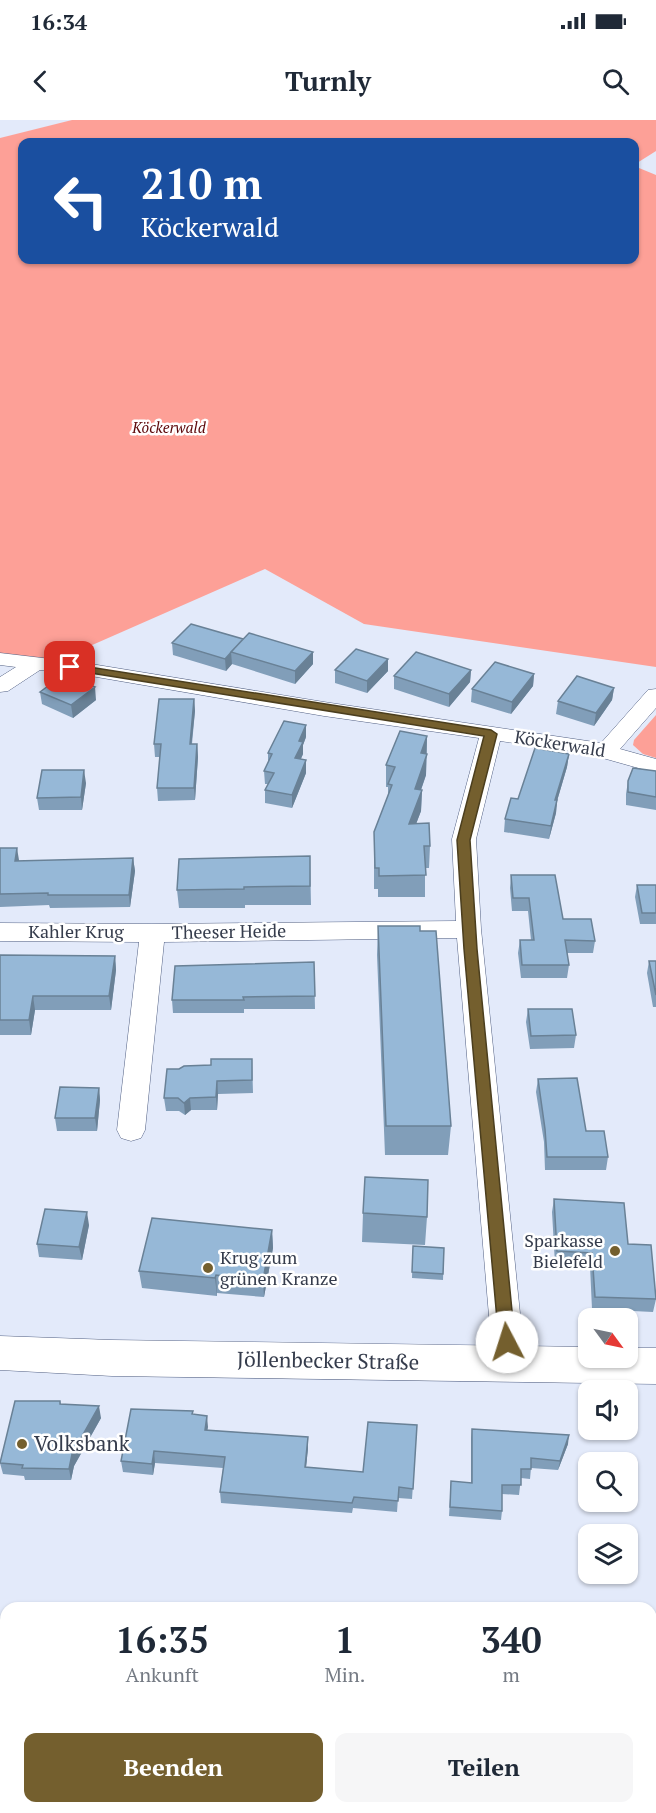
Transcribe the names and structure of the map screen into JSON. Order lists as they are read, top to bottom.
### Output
{
  "streets": {
    "main road": ["Jöllenbecker Straße"],
    "street": ["Köckerwald", "Kahler Krug", "Theeser Heide"]
  },
  "crossings": [
    ["Kahler Krug", "Theeser Heide"]
  ],
  "parks": ["Köckerwald"],
  "places": ["Sparkasse Bielefeld", "Krug zum grünen Kranze", "Volksbank"],
  "north": "bottom right",
  "page": {
    "status": "16:34",
    "header": "Turnly",
    "turn": ["210 m", "Köckerwald"],
    "eta": [
      "16:35",
      "Ankunft",
      "1",
      "Min.",
      "340",
      "m"
    ],
    "buttons": ["Beenden", "Teilen"]
  }
}
